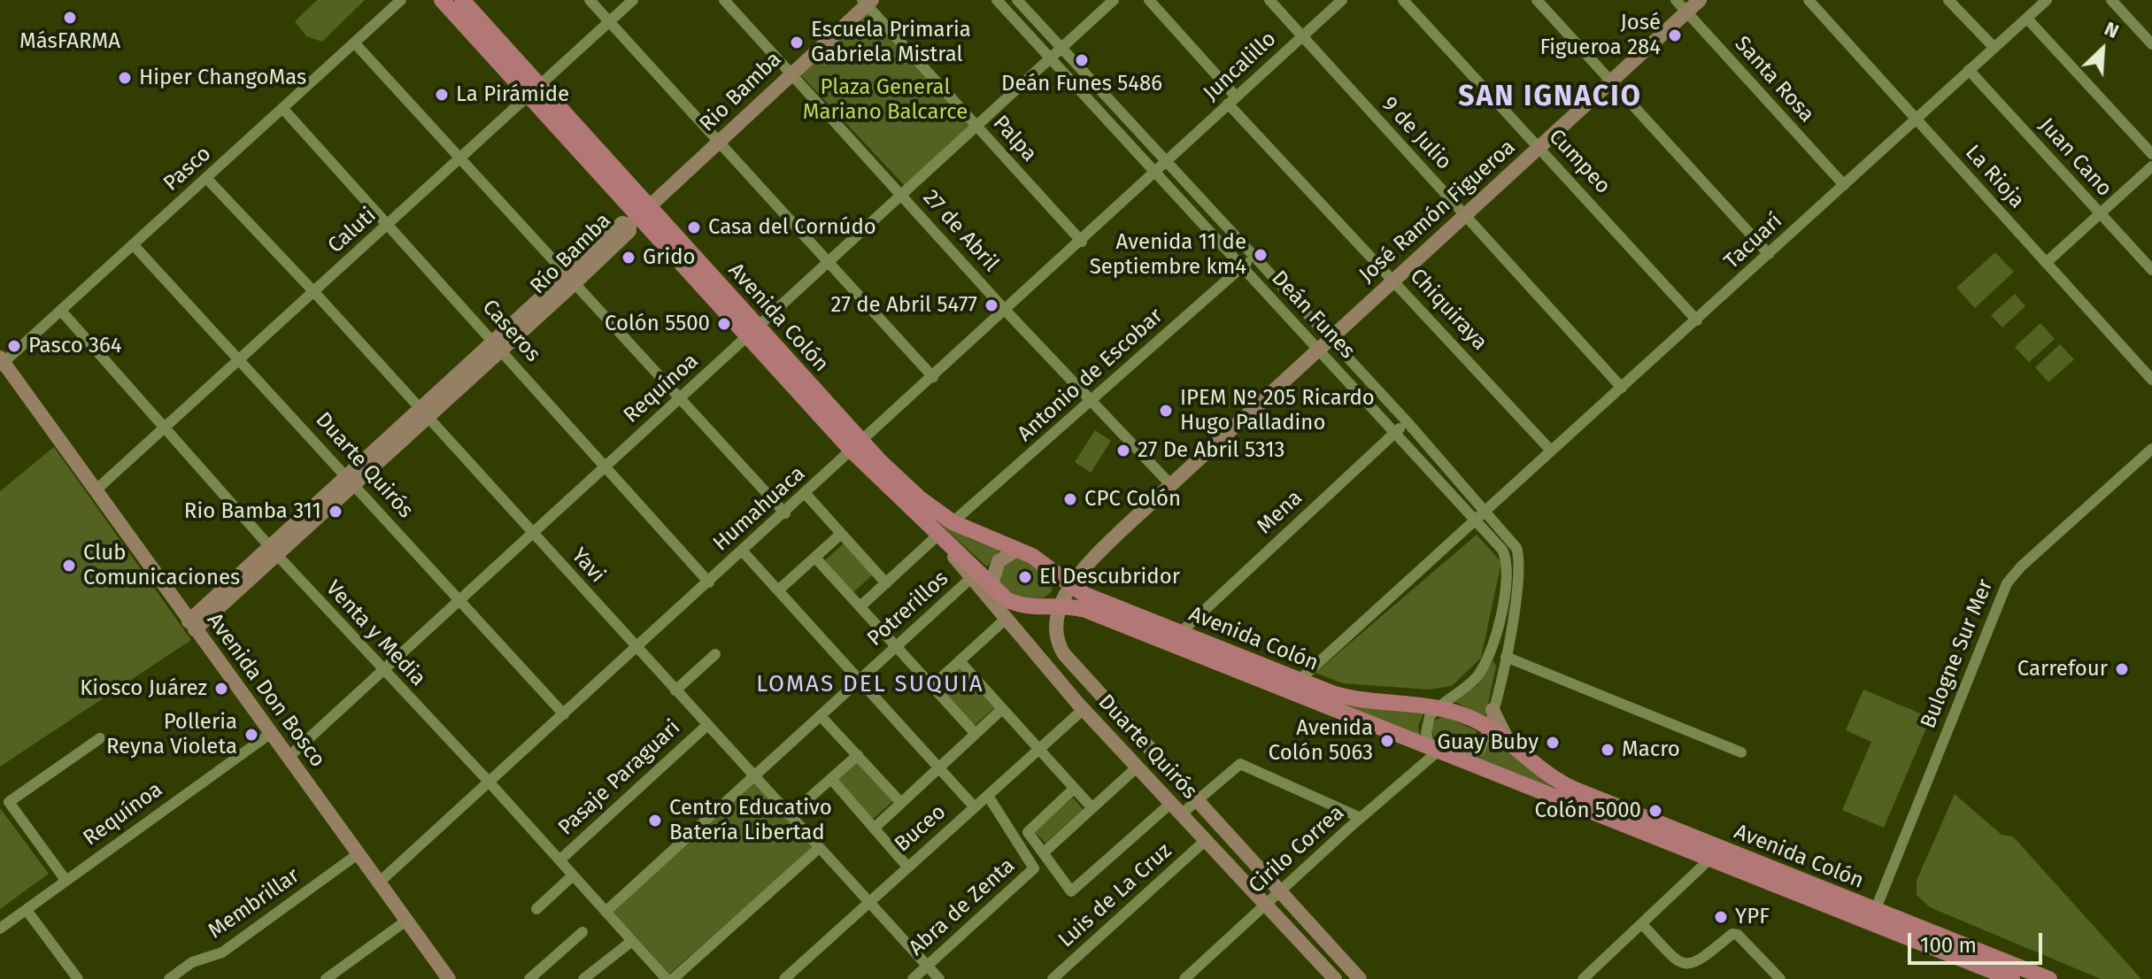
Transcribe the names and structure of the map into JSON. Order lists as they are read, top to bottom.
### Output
{
  "streets": {
    "main road": [
      "Rio Bamba",
      "José Ramón Figueroa",
      "Río Bamba",
      "Avenida Colón",
      "Duarte Quirós",
      "Avenida Don Bosco"
    ],
    "street": [
      "Juncalillo",
      "Santa Rosa",
      "9 de Julio",
      "Palpa",
      "Juan Cano",
      "Cumpeo",
      "Pasco",
      "La Rioja",
      "Caluti",
      "27 de Abril",
      "Tacuarí",
      "Chiquiraya",
      "Deán Funes",
      "Caseros",
      "Antonio de Escobar",
      "Requínoa",
      "Humahuaca",
      "Mena",
      "Yavi",
      "Potrerillos",
      "Venta y Media",
      "Bulogne Sur Mer",
      "Pasaje Paraguari",
      "Buceo",
      "Cirilo Correa",
      "Luis de La Cruz",
      "Membrillar",
      "Abra de Zenta"
    ]
  },
  "crossings": [
    ["Juncalillo", "9 de Julio"],
    ["Juncalillo", "Chiquiraya"],
    ["Juncalillo", "Deán Funes"],
    ["Juncalillo", "Humahuaca"],
    ["Santa Rosa", "José Ramón Figueroa"],
    ["Santa Rosa", "Tacuarí"],
    ["Rio Bamba", "Palpa"],
    ["Rio Bamba", "27 de Abril"],
    ["Rio Bamba", "Río Bamba"],
    ["Rio Bamba", "Avenida Colón"],
    ["9 de Julio", "José Ramón Figueroa"],
    ["9 de Julio", "Tacuarí"],
    ["Palpa", "Requínoa"],
    ["Palpa", "Humahuaca"],
    ["Juan Cano", "Tacuarí"],
    ["Cumpeo", "José Ramón Figueroa"],
    ["Cumpeo", "Tacuarí"],
    ["Pasco", "Caseros"],
    ["Pasco", "Duarte Quirós"],
    ["Pasco", "Yavi"],
    ["Pasco", "Venta y Media"],
    ["Pasco", "Avenida Don Bosco"],
    ["La Rioja", "Tacuarí"],
    ["José Ramón Figueroa", "27 de Abril"],
    ["José Ramón Figueroa", "Chiquiraya"],
    ["José Ramón Figueroa", "Deán Funes"],
    ["José Ramón Figueroa", "Avenida Colón"],
    ["José Ramón Figueroa", "Duarte Quirós"],
    ["Caluti", "Avenida Colón"],
    ["Caluti", "Caseros"],
    ["Caluti", "Duarte Quirós"],
    ["Caluti", "Yavi"],
    ["Caluti", "Venta y Media"],
    ["Caluti", "Avenida Don Bosco"],
    ["27 de Abril", "Antonio de Escobar"],
    ["27 de Abril", "Requínoa"],
    ["27 de Abril", "Humahuaca"],
    ["Tacuarí", "Chiquiraya"],
    ["Tacuarí", "Deán Funes"],
    ["Tacuarí", "Avenida Colón"],
    ["Río Bamba", "Avenida Colón"],
    ["Río Bamba", "Caseros"],
    ["Río Bamba", "Duarte Quirós"],
    ["Río Bamba", "Yavi"],
    ["Río Bamba", "Venta y Media"],
    ["Río Bamba", "Avenida Don Bosco"],
    ["Deán Funes", "Avenida Colón"],
    ["Deán Funes", "Antonio de Escobar"],
    ["Deán Funes", "Requínoa"],
    ["Deán Funes", "Humahuaca"],
    ["Deán Funes", "Mena"],
    ["Avenida Colón", "Antonio de Escobar"],
    ["Avenida Colón", "Requínoa"],
    ["Avenida Colón", "Duarte Quirós"],
    ["Avenida Colón", "Humahuaca"],
    ["Avenida Colón", "Mena"],
    ["Avenida Colón", "Bulogne Sur Mer"],
    ["Avenida Colón", "Cirilo Correa"],
    ["Caseros", "Requínoa"],
    ["Caseros", "Humahuaca"],
    ["Requínoa", "Duarte Quirós"],
    ["Requínoa", "Yavi"],
    ["Requínoa", "Venta y Media"],
    ["Requínoa", "Avenida Don Bosco"],
    ["Duarte Quirós", "Humahuaca"],
    ["Duarte Quirós", "Potrerillos"],
    ["Duarte Quirós", "Buceo"],
    ["Duarte Quirós", "Cirilo Correa"],
    ["Duarte Quirós", "Luis de La Cruz"],
    ["Humahuaca", "Yavi"],
    ["Humahuaca", "Venta y Media"],
    ["Humahuaca", "Avenida Don Bosco"],
    ["Yavi", "Potrerillos"],
    ["Yavi", "Pasaje Paraguari"],
    ["Yavi", "Buceo"],
    ["Yavi", "Abra de Zenta"],
    ["Potrerillos", "Venta y Media"],
    ["Venta y Media", "Pasaje Paraguari"],
    ["Avenida Don Bosco", "Membrillar"],
    ["Buceo", "Abra de Zenta"]
  ],
  "districts": ["SAN IGNACIO", "LOMAS DEL SUQUIA"],
  "parks": ["Plaza General Mariano Balcarce"],
  "places": [
    "MásFARMA",
    "José Figueroa 284",
    "Escuela Primaria Gabriela Mistral",
    "Deán Funes 5486",
    "Hiper ChangoMas",
    "La Pirámide",
    "Casa del Cornúdo",
    "Avenida 11 de Septiembre km4",
    "Grido",
    "27 de Abril 5477",
    "Colón 5500",
    "Pasco 364",
    "IPEM Nº 205 Ricardo Hugo Palladino",
    "27 De Abril 5313",
    "CPC Colón",
    "Rio Bamba 311",
    "Club Comunicaciones",
    "El Descubridor",
    "Carrefour",
    "Kiosco Juárez",
    "Polleria Reyna Violeta",
    "Avenida Colón 5063",
    "Guay Buby",
    "Macro",
    "Colón 5000",
    "Centro Educativo Batería Libertad",
    "YPF"
  ],
  "scale_bar": "100 m",
  "north": "top right"
}
